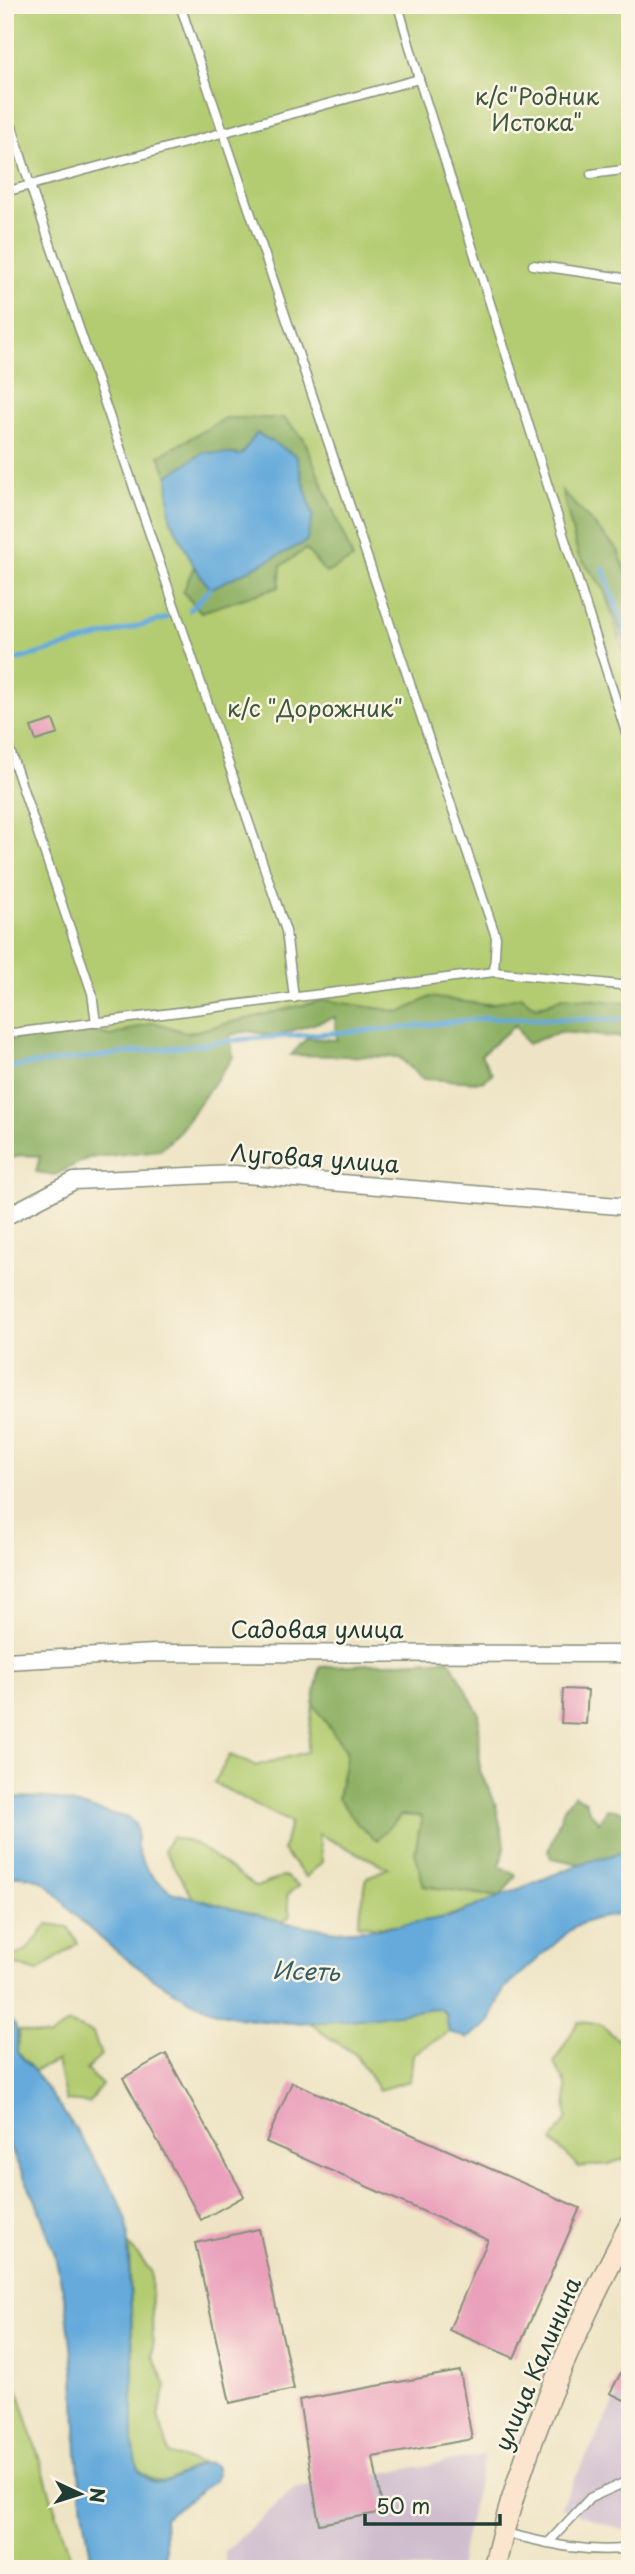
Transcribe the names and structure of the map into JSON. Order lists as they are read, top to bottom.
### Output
{
  "streets": {
    "main road": ["улица Калинина"],
    "street": ["Луговая улица", "Садовая улица"]
  },
  "water": ["Исеть"],
  "parks": ["к/с\"Родник Истока\"", "к/с \"Дорожник\""],
  "scale_bar": "50 m",
  "north": "right"
}
